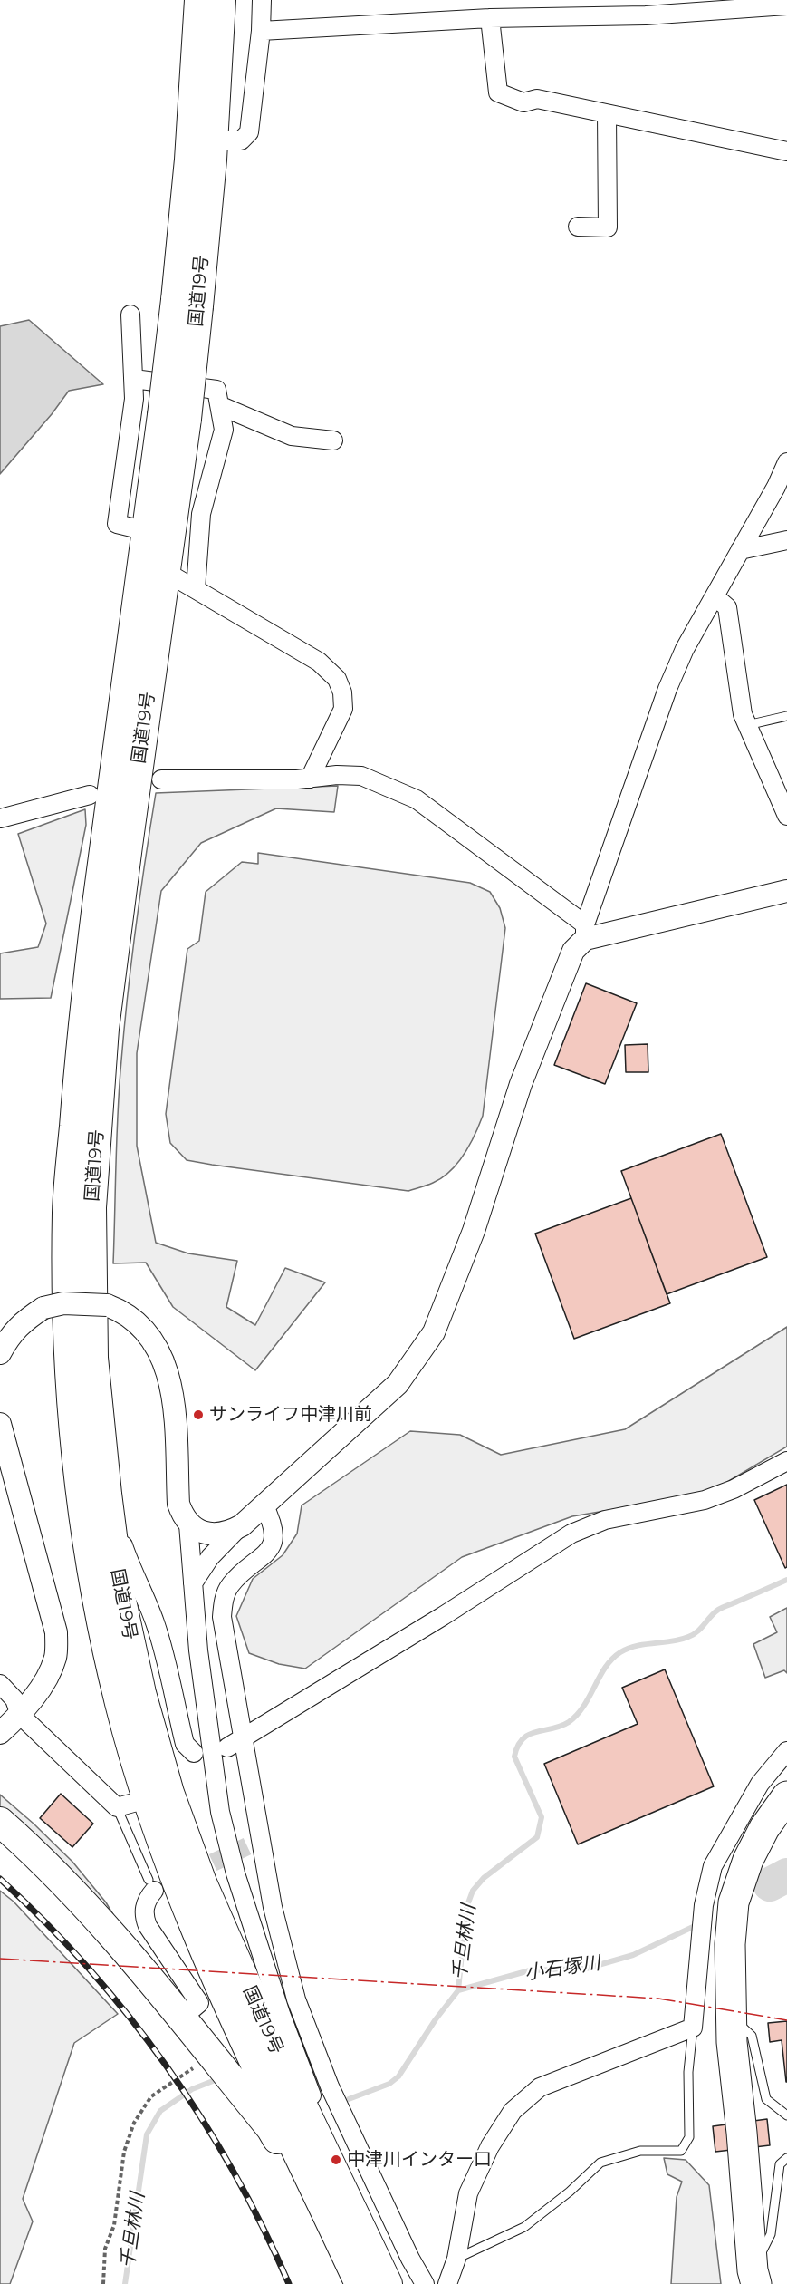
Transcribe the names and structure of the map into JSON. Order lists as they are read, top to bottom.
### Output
{
  "streets": {
    "highway": ["国道19号"]
  },
  "water": ["千旦林川", "小石塚川"],
  "places": ["サンライフ中津川前", "中津川インター口"]
}
